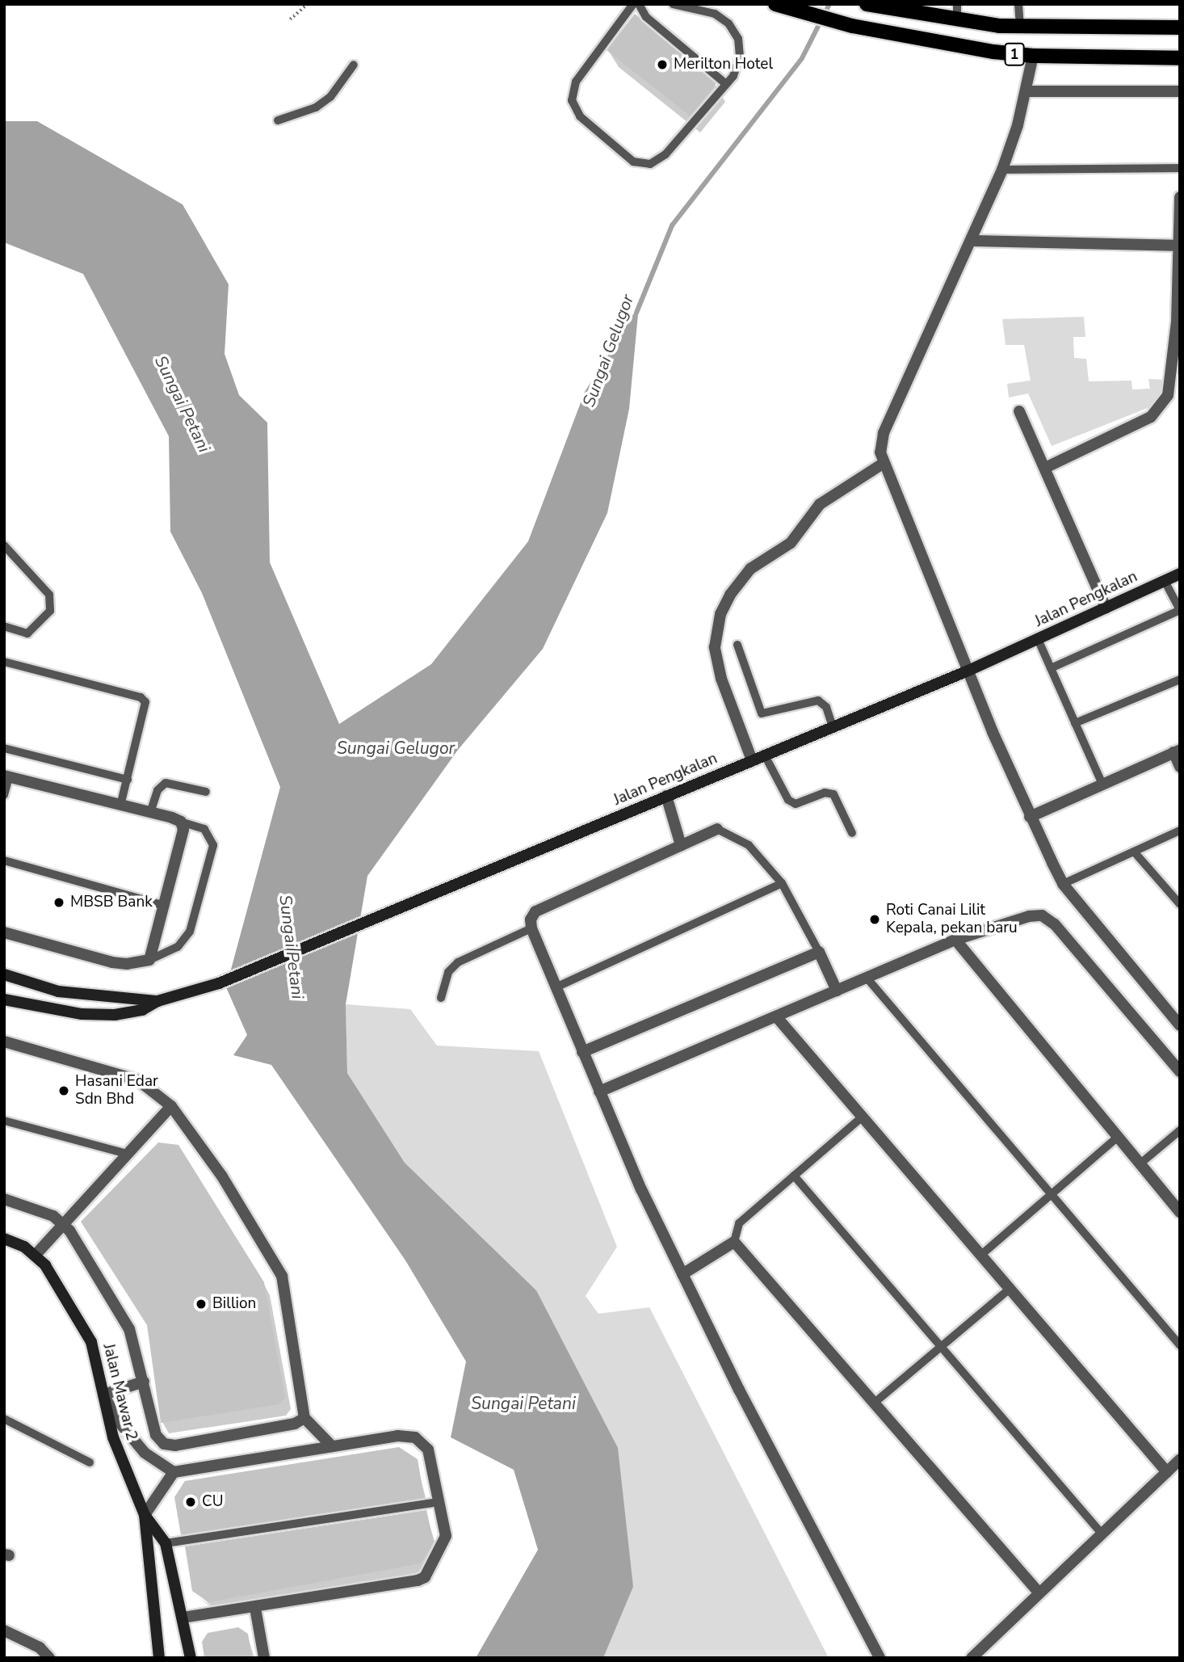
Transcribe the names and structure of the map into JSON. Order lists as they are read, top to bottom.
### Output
{
  "streets": {
    "main road": ["1", "Jalan Pengkalan", "Jalan Mawar 2"]
  },
  "water": ["Sungai Gelugor", "Sungai Petani"],
  "places": [
    "Merilton Hotel",
    "MBSB Bank",
    "Roti Canai Lilit Kepala, pekan baru",
    "Hasani Edar Sdn Bhd",
    "Billion",
    "CU"
  ]
}
